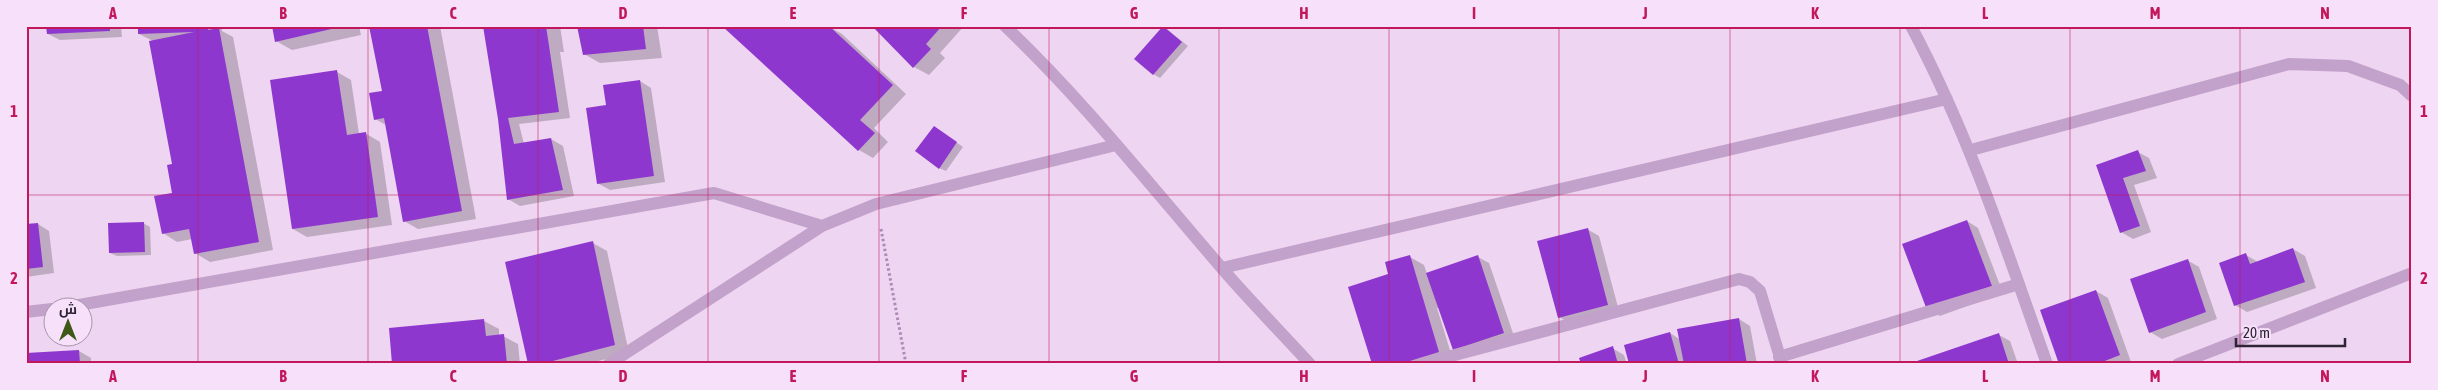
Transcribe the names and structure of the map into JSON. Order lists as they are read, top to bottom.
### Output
{
  "scale_bar": "20 m",
  "north": "top",
  "grid": {
    "columns": [
      "A",
      "B",
      "C",
      "D",
      "E",
      "F",
      "G",
      "H",
      "I",
      "J",
      "K",
      "L",
      "M",
      "N"
    ],
    "rows": ["1", "2"]
  }
}
